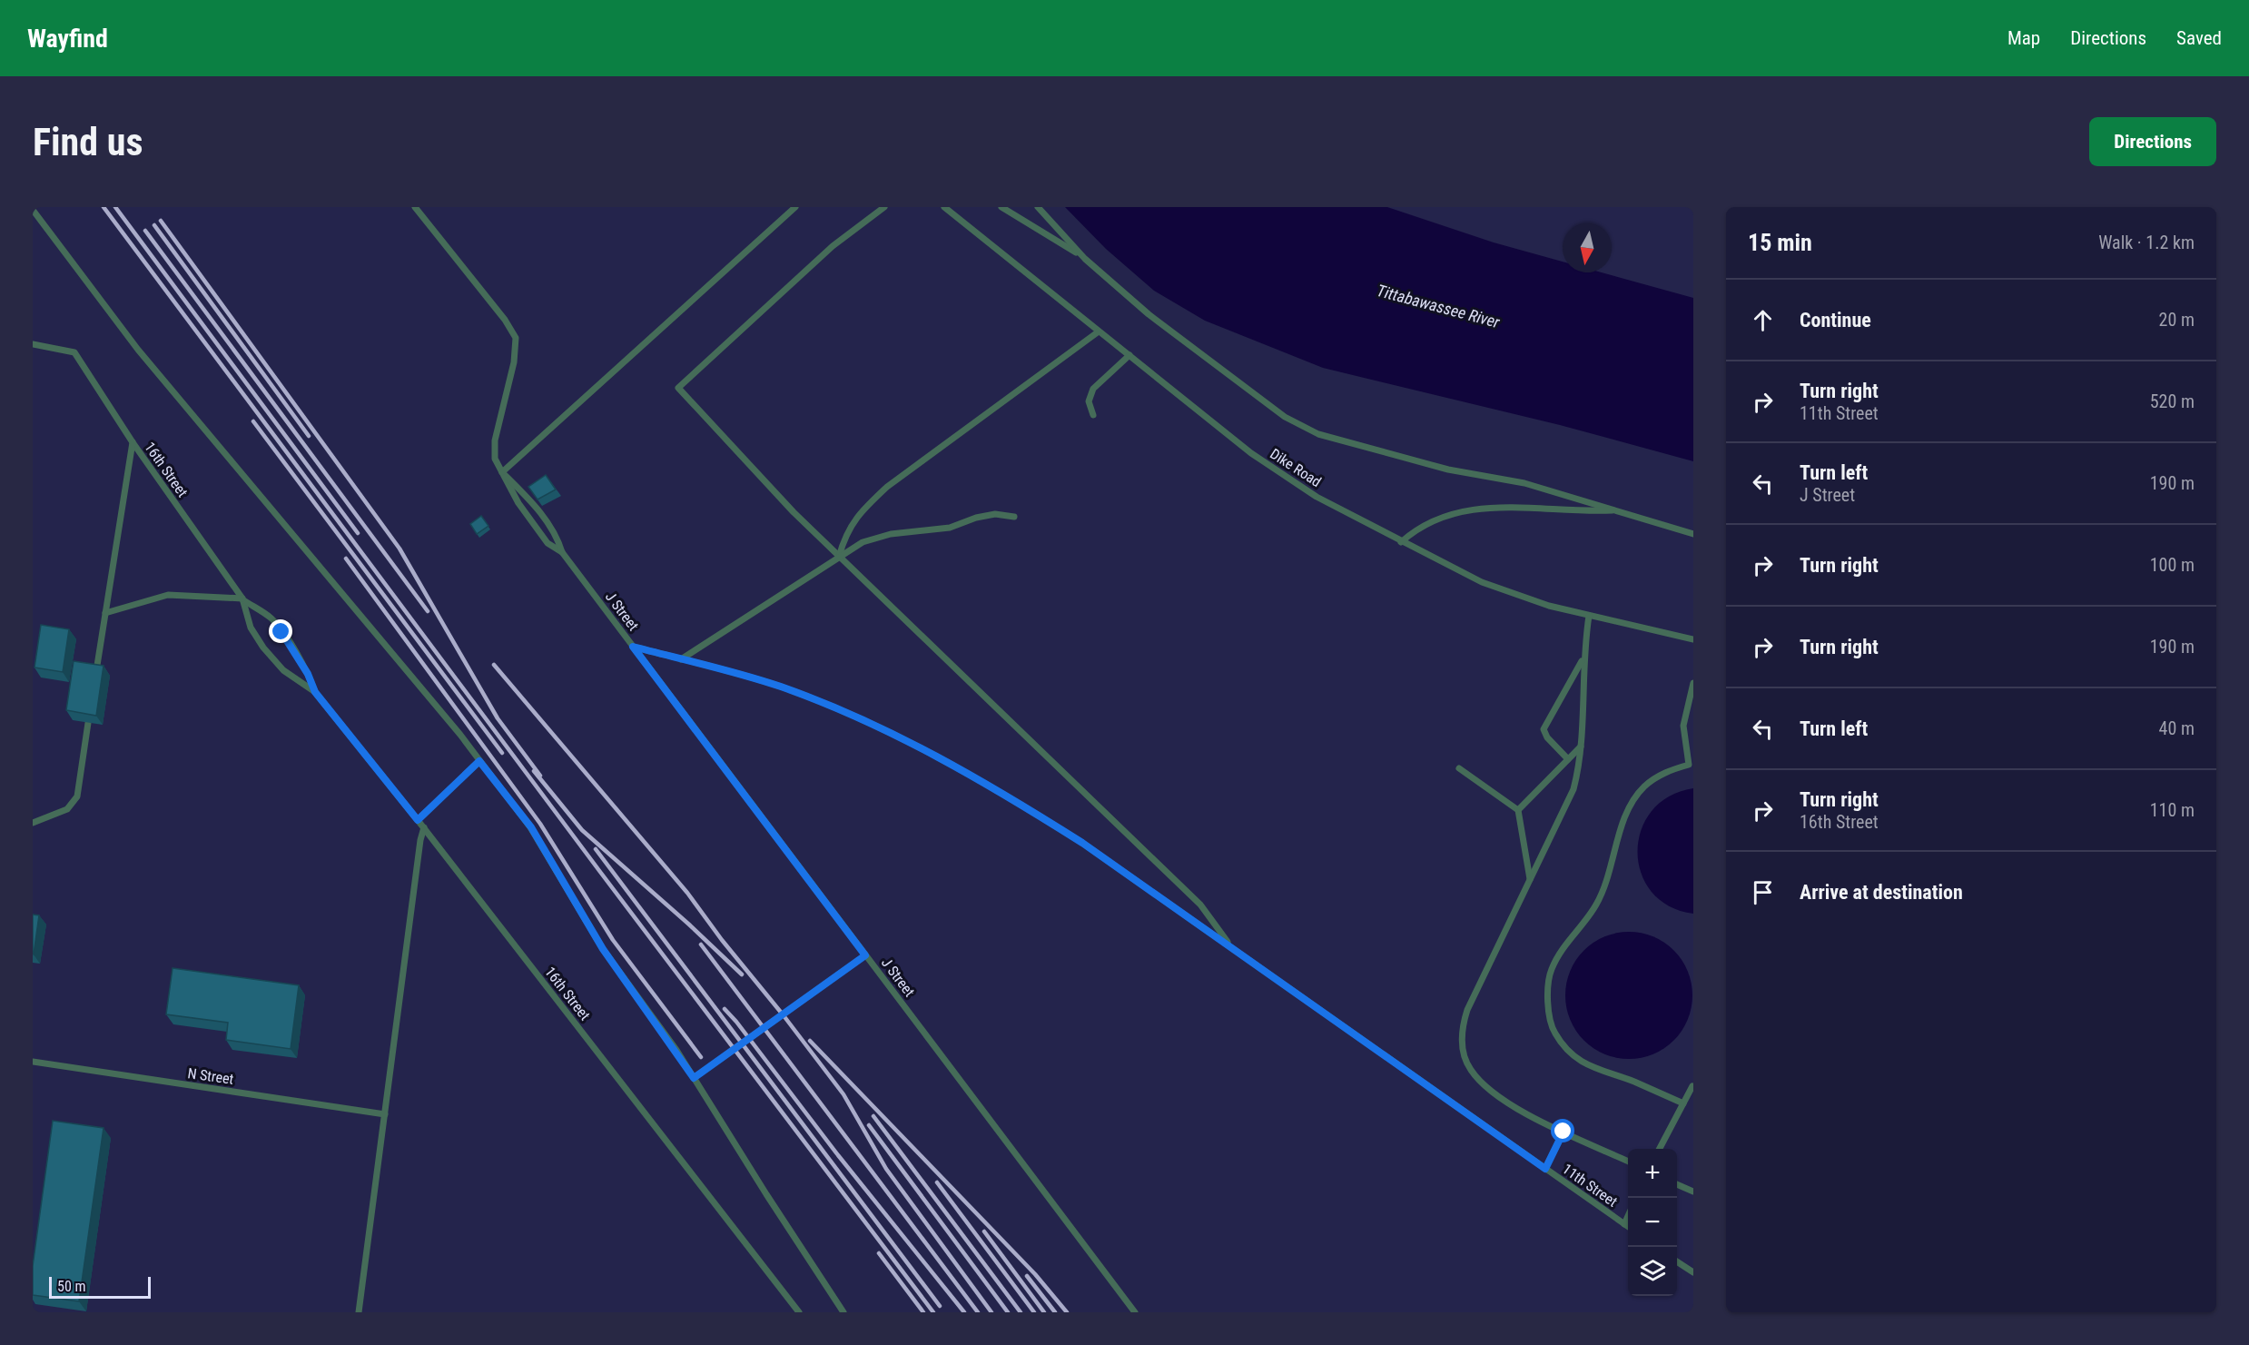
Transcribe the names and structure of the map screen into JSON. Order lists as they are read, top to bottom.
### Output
{
  "streets": {
    "lane": [
      "Dike Road",
      "16th Street",
      "J Street",
      "N Street",
      "11th Street"
    ]
  },
  "crossings": [
    ["J Street", "11th Street"]
  ],
  "water": ["Tittabawassee River"],
  "scale_bar": "50 m",
  "north": "bottom",
  "page": {
    "header": "Wayfind",
    "nav": ["Map", "Directions", "Saved"],
    "buttons": "Directions",
    "title": "Find us",
    "heading": ["15 min", "Walk · 1.2 km"],
    "list": [
      ["Continue", "20 m"],
      ["Turn right", "11th Street", "520 m"],
      ["Turn left", "J Street", "190 m"],
      ["Turn right", "100 m"],
      ["Turn right", "190 m"],
      ["Turn left", "40 m"],
      ["Turn right", "16th Street", "110 m"],
      "Arrive at destination"
    ],
    "map_buttons": ["+", "−"],
    "scale": "50 m"
  }
}
